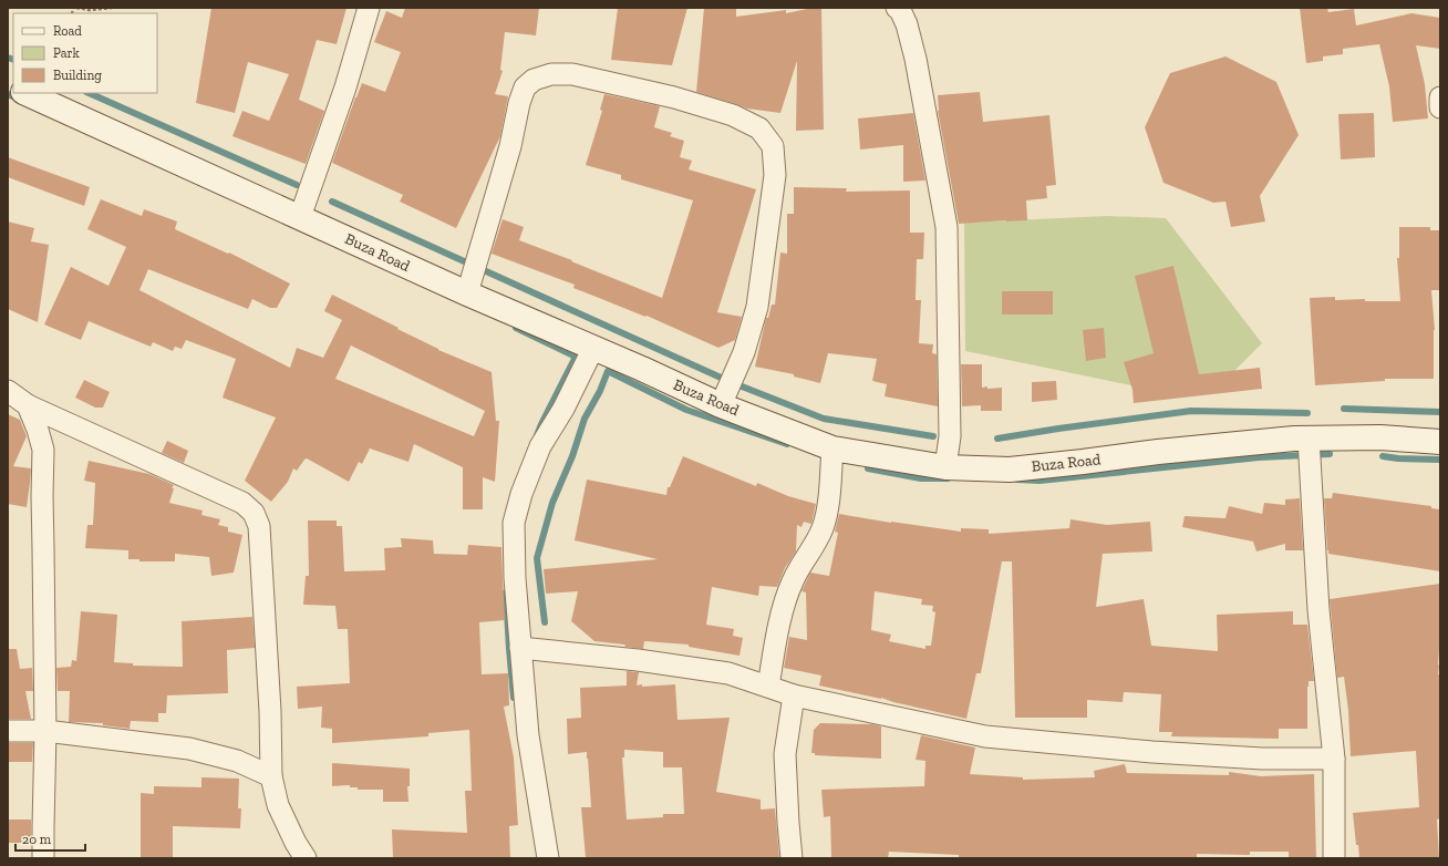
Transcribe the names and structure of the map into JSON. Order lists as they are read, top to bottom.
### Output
{
  "streets": {
    "main road": ["Buza Road"]
  },
  "legend": ["Road", "Park", "Building"],
  "scale_bar": "20 m"
}
